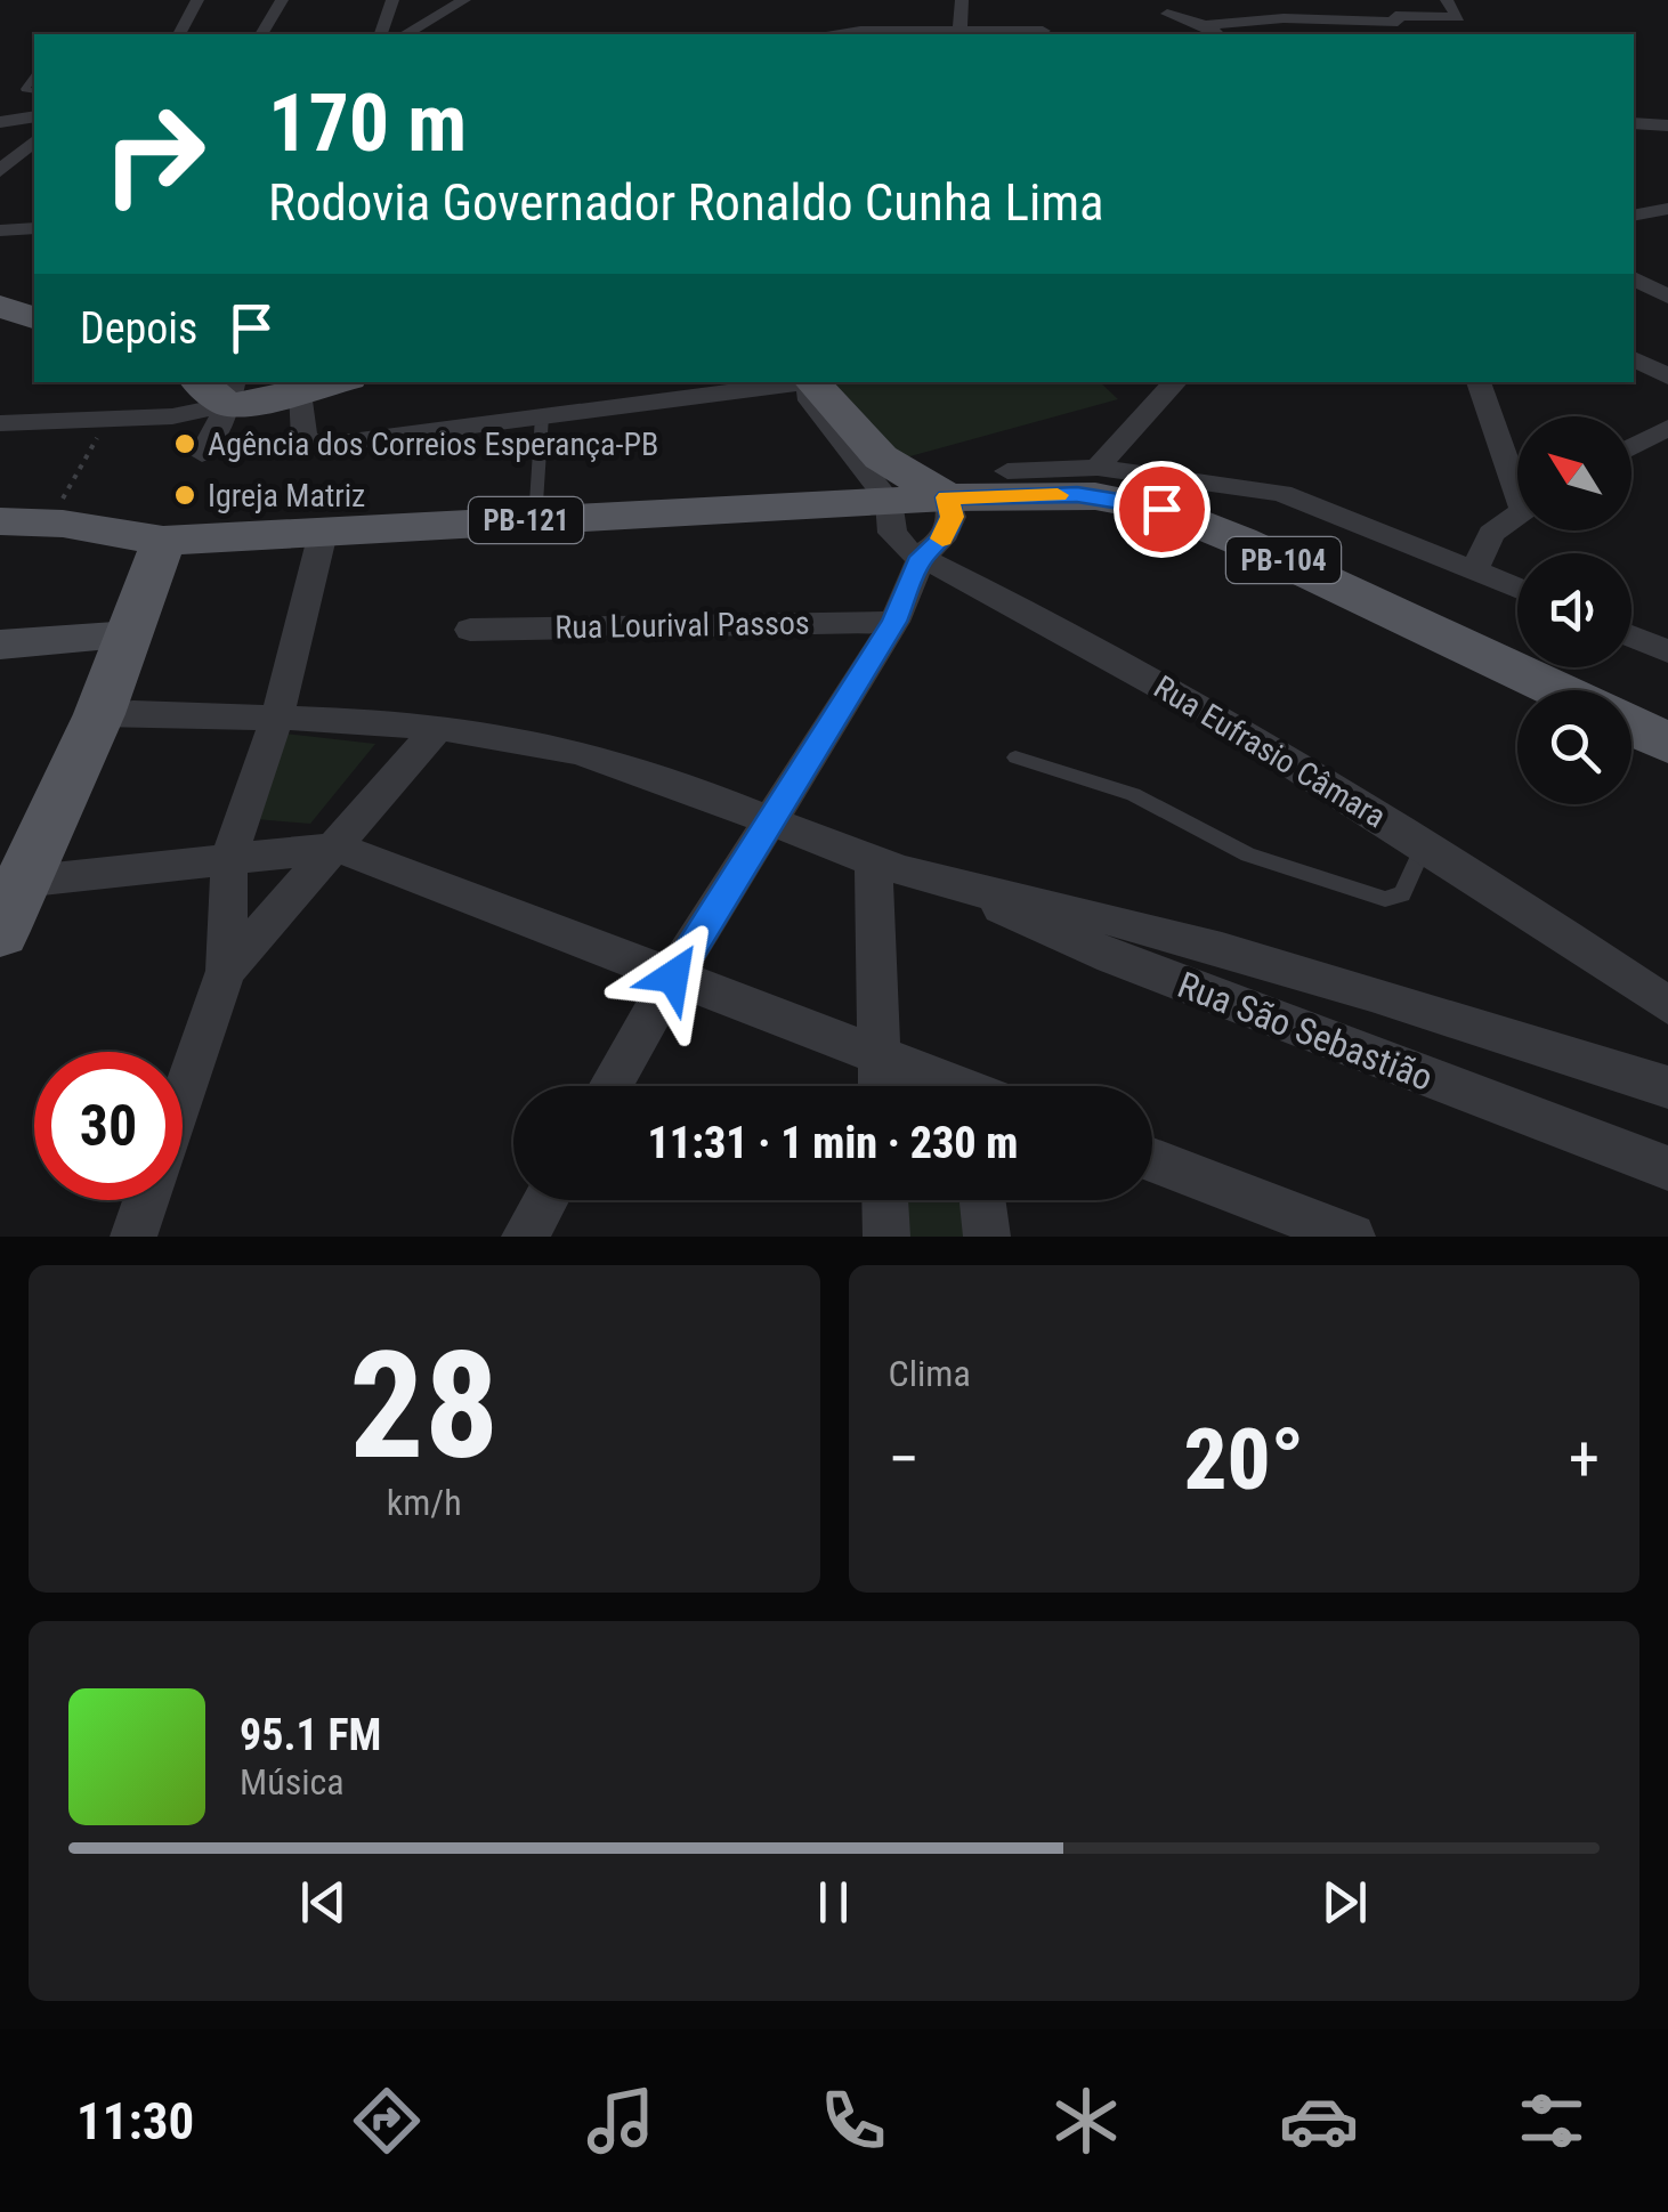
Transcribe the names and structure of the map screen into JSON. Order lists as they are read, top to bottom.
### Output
{
  "streets": {
    "main road": ["PB-121", "PB-104"],
    "street": ["Rua Lourival Passos", "Rua Eufrasio Câmara", "Rua São Sebastião"]
  },
  "crossings": [
    ["PB-121", "PB-104"],
    ["PB-121", "Rua Eufrasio Câmara"]
  ],
  "places": ["Agência dos Correios Esperança-PB", "Igreja Matriz"],
  "north": "top left",
  "page": {
    "turn": ["170 m", "Rodovia Governador Ronaldo Cunha Lima"],
    "then": "Depois",
    "limit": "30",
    "trip": "11:31 · 1 min · 230 m",
    "tile": [
      ["28", "km/h"],
      "Clima"
    ],
    "heat": ["−", "20°", "+"],
    "song": ["95.1 FM", "Música"],
    "tabs": "11:30"
  }
}
